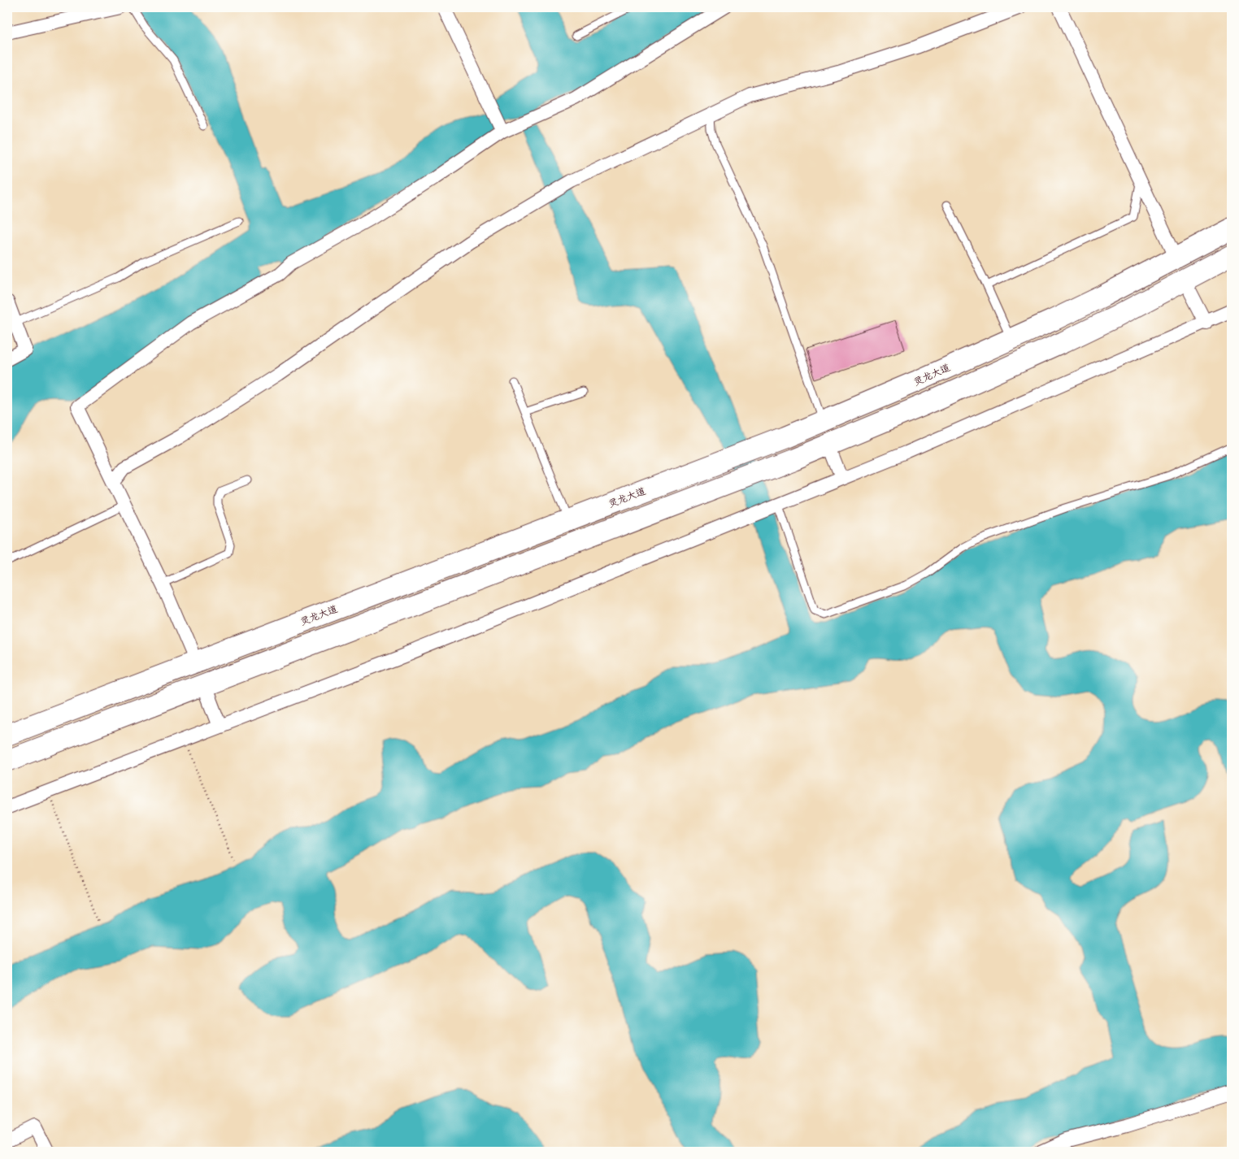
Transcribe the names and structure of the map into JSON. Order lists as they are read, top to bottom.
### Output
{
  "streets": {
    "main road": ["灵龙大道"]
  }
}
